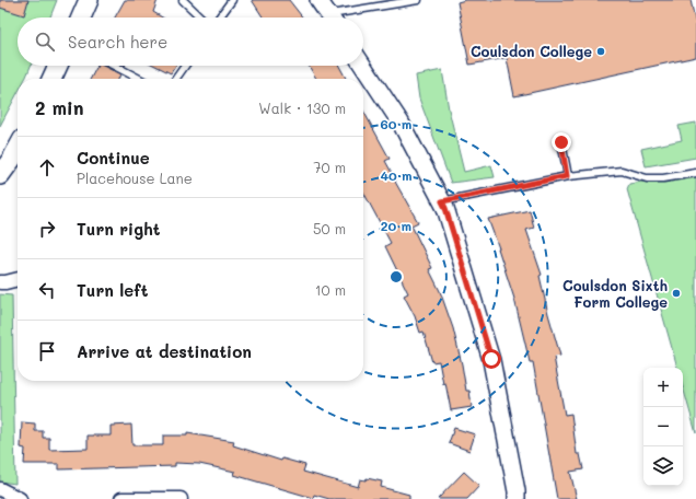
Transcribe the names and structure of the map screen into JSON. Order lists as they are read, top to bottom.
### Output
{
  "places": ["Coulsdon College", "Coulsdon Sixth Form College"],
  "page": {
    "search": "Search here",
    "heading": ["2 min", "Walk · 130 m"],
    "list": [
      ["Continue", "Placehouse Lane", "70 m"],
      ["Turn right", "50 m"],
      ["Turn left", "10 m"],
      "Arrive at destination"
    ],
    "map_buttons": ["+", "−"]
  },
  "rings": ["60 m", "40 m", "20 m"]
}
